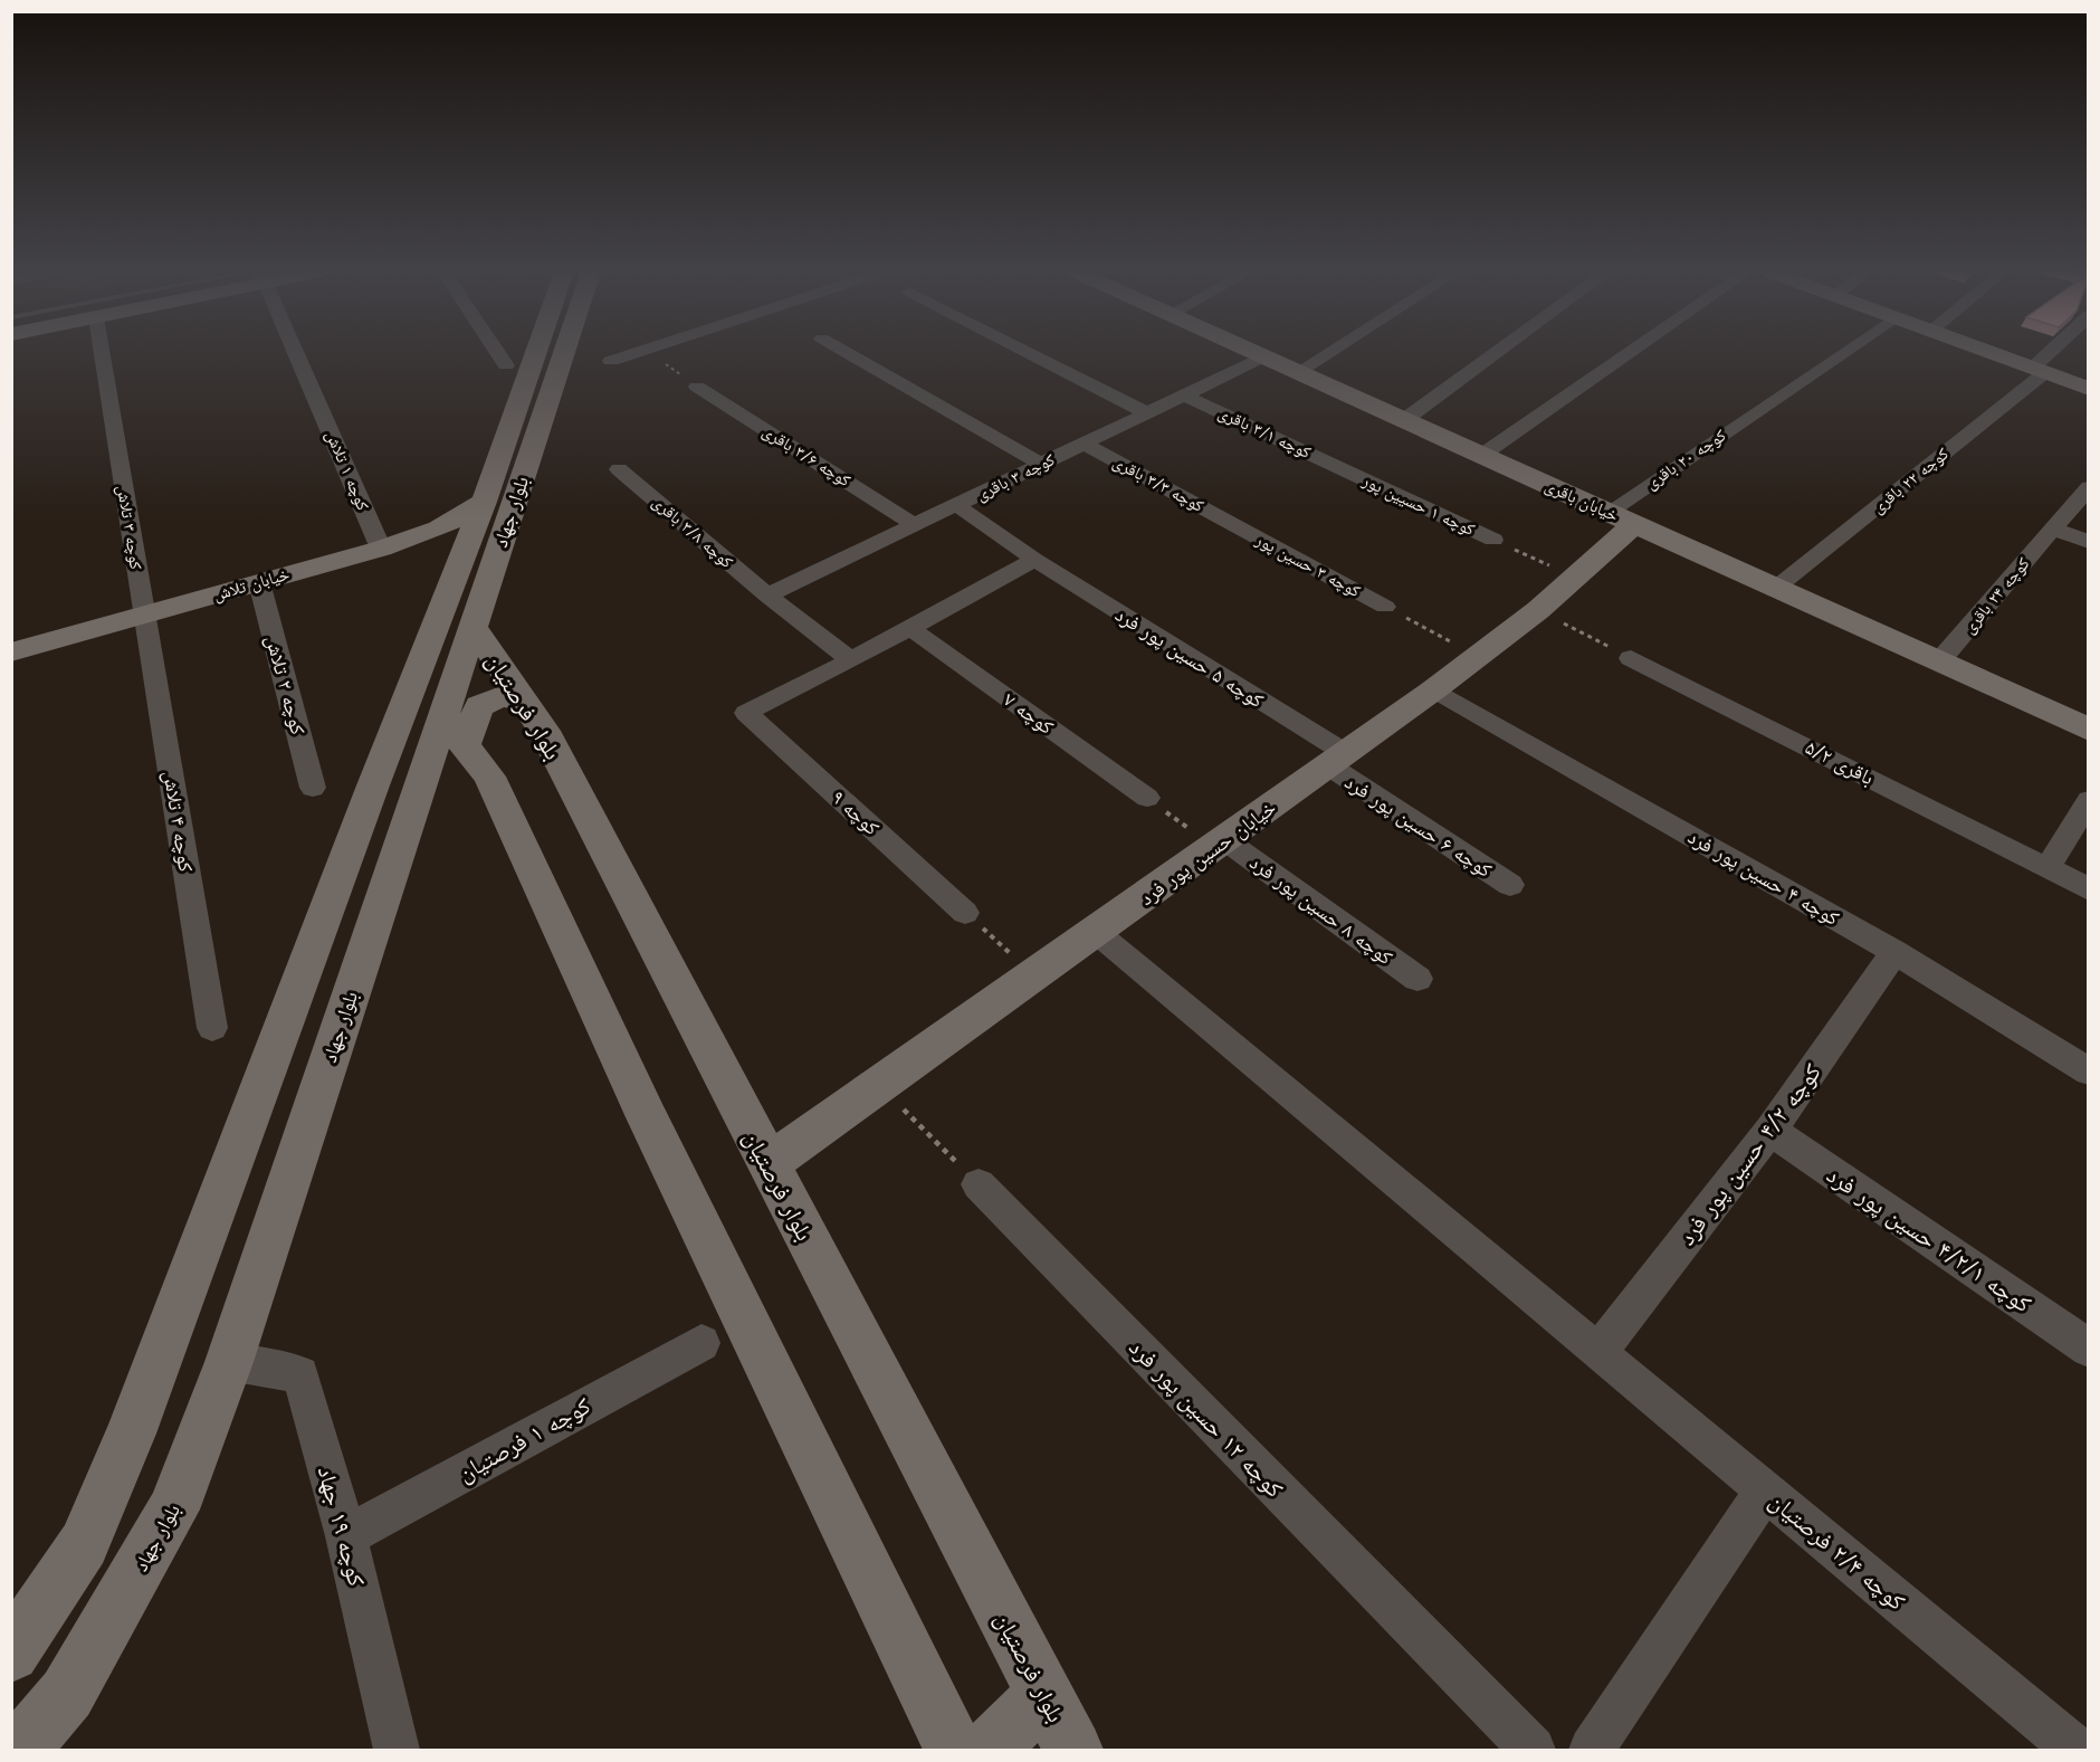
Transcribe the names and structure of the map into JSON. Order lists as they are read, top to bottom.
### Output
{
  "streets": {
    "street": [
      "کوچه ۳/۱ باقری",
      "کوچه ۳/۶ باقری",
      "کوچه ۲۰ باقری",
      "کوچه ۱ تلاش",
      "کوچه ۳ باقری",
      "کوچه ۲۲ باقری",
      "کوچه ۳/۳ باقری",
      "خیابان باقری",
      "کوچه ۱ حسیین پور",
      "بلوار جهاد",
      "کوچه ۳ تلاش",
      "کوچه ۳/۸ باقری",
      "کوچه ۳ حسین پور",
      "خیابان تلاش",
      "کوچه ۲۴ باقری",
      "کوچه ۵ حسین پور فرد",
      "کوچه ۲ تلاش",
      "بلوار فرصتیان",
      "کوچه ۷",
      "باقری ۵/۲",
      "کوچه ۹",
      "کوچه ۴ تلاش",
      "کوچه ۶ حسین پور فرد",
      "خیابان حسین پور فرد",
      "کوچه ۴ حسین پور فرد",
      "کوچه ۸ حسین پور فرد",
      "کوچه ۴/۲ حسین پور فرد",
      "کوچه ۴/۲/۱ حسین پور فرد",
      "کوچه ۱۲ حسین پور فرد",
      "کوچه ۱ فرصتیان",
      "کوچه ۱۹ جهاد",
      "کوچه ۲/۴ فرصتیان"
    ]
  },
  "crossings": [
    ["کوچه ۳/۱ باقری", "کوچه ۳ باقری"],
    ["کوچه ۳/۱ باقری", "کوچه ۱ حسیین پور"],
    ["کوچه ۳/۶ باقری", "کوچه ۳ باقری"],
    ["کوچه ۲۰ باقری", "خیابان باقری"],
    ["کوچه ۲۰ باقری", "خیابان حسین پور فرد"],
    ["کوچه ۱ تلاش", "خیابان تلاش"],
    ["کوچه ۳ باقری", "کوچه ۳/۳ باقری"],
    ["کوچه ۳ باقری", "خیابان باقری"],
    ["کوچه ۳ باقری", "کوچه ۳/۸ باقری"],
    ["کوچه ۳ باقری", "کوچه ۵ حسین پور فرد"],
    ["کوچه ۲۲ باقری", "خیابان باقری"],
    ["کوچه ۳/۳ باقری", "کوچه ۳ حسین پور"],
    ["خیابان باقری", "کوچه ۲۴ باقری"],
    ["خیابان باقری", "خیابان حسین پور فرد"],
    ["بلوار جهاد", "خیابان تلاش"],
    ["بلوار جهاد", "بلوار فرصتیان"],
    ["بلوار جهاد", "کوچه ۱۹ جهاد"],
    ["کوچه ۳ تلاش", "خیابان تلاش"],
    ["کوچه ۳ تلاش", "کوچه ۴ تلاش"],
    ["کوچه ۳/۸ باقری", "کوچه ۹"],
    ["خیابان تلاش", "کوچه ۲ تلاش"],
    ["خیابان تلاش", "کوچه ۴ تلاش"],
    ["کوچه ۵ حسین پور فرد", "کوچه ۶ حسین پور فرد"],
    ["کوچه ۵ حسین پور فرد", "خیابان حسین پور فرد"],
    ["بلوار فرصتیان", "خیابان حسین پور فرد"],
    ["کوچه ۶ حسین پور فرد", "خیابان حسین پور فرد"],
    ["خیابان حسین پور فرد", "کوچه ۴ حسین پور فرد"],
    ["خیابان حسین پور فرد", "کوچه ۸ حسین پور فرد"],
    ["خیابان حسین پور فرد", "کوچه ۲/۴ فرصتیان"],
    ["کوچه ۴ حسین پور فرد", "کوچه ۴/۲ حسین پور فرد"],
    ["کوچه ۴/۲ حسین پور فرد", "کوچه ۴/۲/۱ حسین پور فرد"],
    ["کوچه ۴/۲ حسین پور فرد", "کوچه ۲/۴ فرصتیان"],
    ["کوچه ۱ فرصتیان", "کوچه ۱۹ جهاد"]
  ]
}
